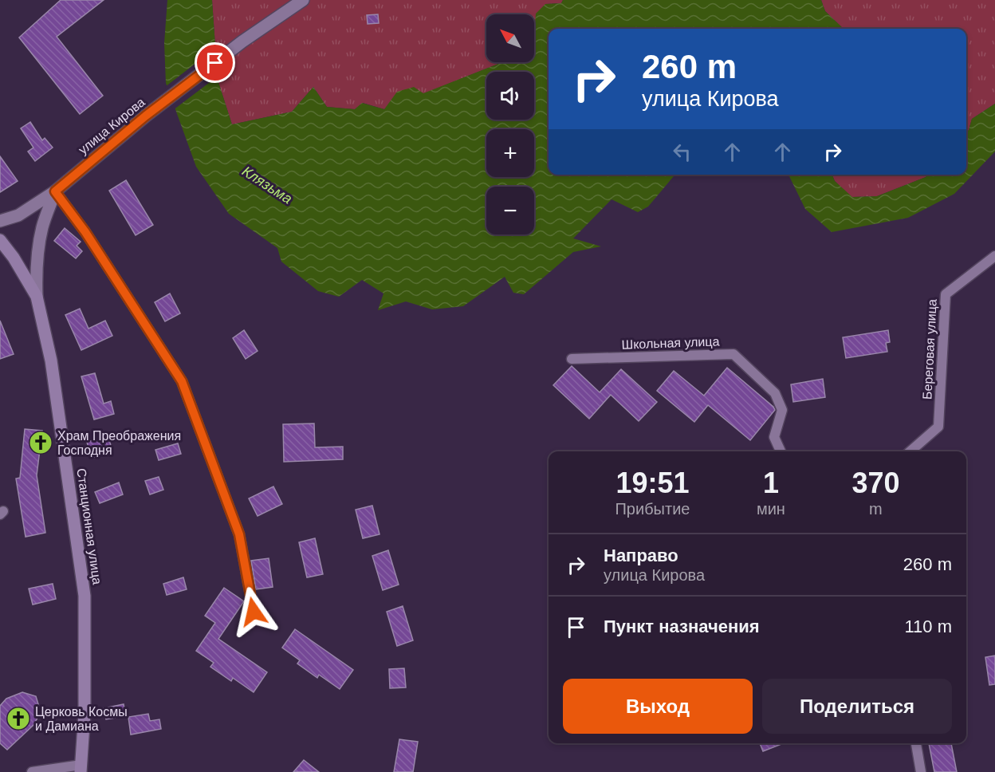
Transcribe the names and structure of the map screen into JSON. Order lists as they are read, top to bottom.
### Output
{
  "streets": {
    "main road": ["Станционная улица"],
    "street": ["улица Кирова", "Школьная улица", "Береговая улица"]
  },
  "water": ["Клязьма"],
  "places": {
    "church": ["Храм Преображения Господня", "Церковь Космы и Дамиана"]
  },
  "north": "top left",
  "page": {
    "map_buttons": ["+", "−"],
    "turn": ["260 m", "улица Кирова"],
    "eta": [
      "19:51",
      "Прибытие",
      "1",
      "мин",
      "370",
      "m"
    ],
    "list": [
      {
        "name": "Направо",
        "note": "улица Кирова",
        "value": "260 m"
      },
      {
        "name": "Пункт назначения",
        "value": "110 m"
      }
    ],
    "buttons": ["Выход", "Поделиться"]
  }
}
